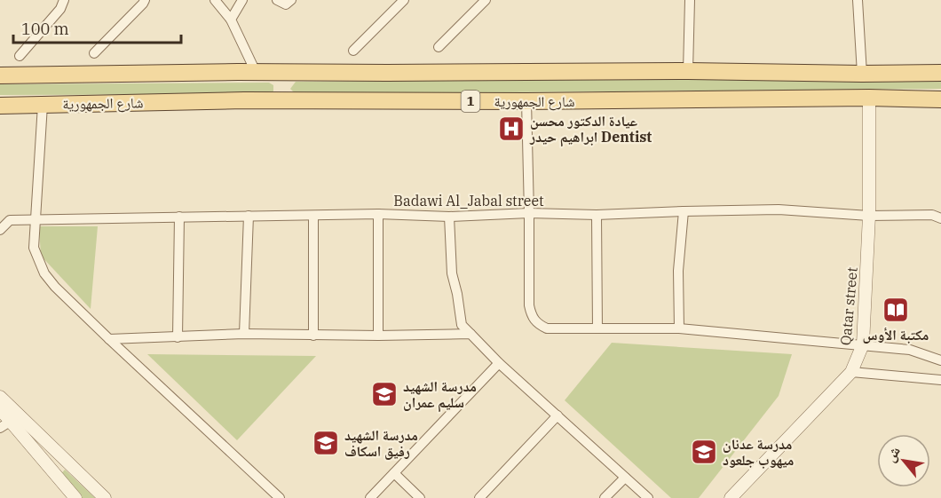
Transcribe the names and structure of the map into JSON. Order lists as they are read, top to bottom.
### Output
{
  "streets": {
    "main road": ["1", "شارع الجمهورية"],
    "street": ["Badawi Al_Jabal street", "Qatar street"]
  },
  "crossings": [
    ["شارع الجمهورية", "Qatar street"],
    ["Badawi Al_Jabal street", "Qatar street"]
  ],
  "places": {
    "hospital": ["عيادة الدكتور محسن ابراهيم حيدر Dentist"],
    "library": ["مكتبة الأوس"],
    "school or university": ["مدرسة الشهيد سليم عمران", "مدرسة الشهيد رفيق اسكاف", "مدرسة عدنان ميهوب جلعود"]
  },
  "scale_bar": "100 m",
  "north": "top left"
}
